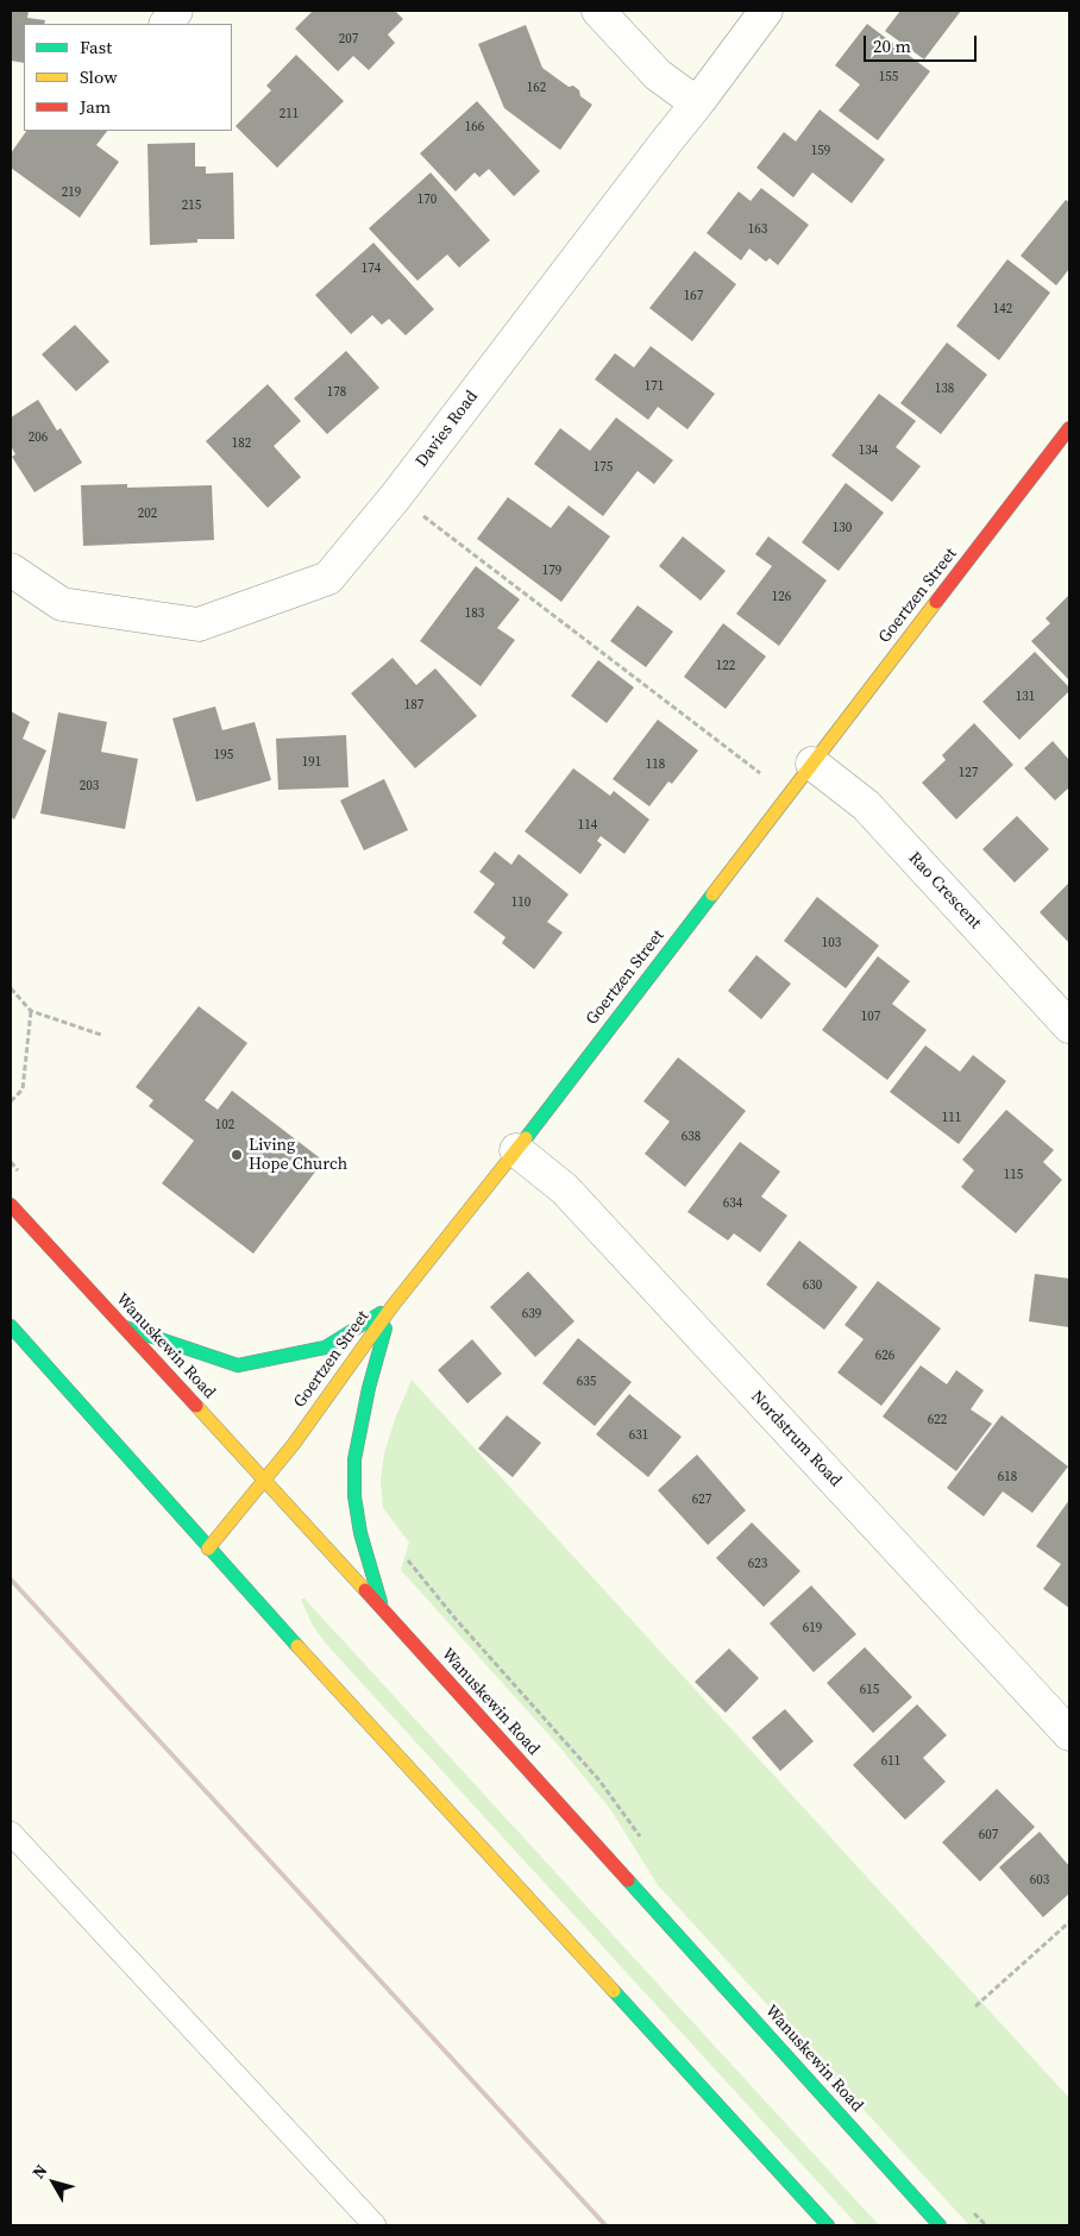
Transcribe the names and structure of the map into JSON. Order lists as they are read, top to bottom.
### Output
{
  "streets": {
    "main road": ["Goertzen Street", "Wanuskewin Road"],
    "street": ["Davies Road", "Rao Crescent", "Nordstrum Road"]
  },
  "crossings": [
    ["Goertzen Street", "Rao Crescent"],
    ["Goertzen Street", "Wanuskewin Road"],
    ["Goertzen Street", "Nordstrum Road"]
  ],
  "places": ["Living Hope Church"],
  "house_numbers": [
    "207",
    "155",
    "162",
    "211",
    "166",
    "159",
    "219",
    "170",
    "215",
    "163",
    "174",
    "167",
    "142",
    "171",
    "138",
    "178",
    "206",
    "182",
    "134",
    "175",
    "202",
    "130",
    "179",
    "126",
    "183",
    "122",
    "131",
    "187",
    "195",
    "191",
    "118",
    "127",
    "203",
    "114",
    "110",
    "103",
    "107",
    "111",
    "102",
    "638",
    "115",
    "634",
    "630",
    "639",
    "626",
    "635",
    "622",
    "631",
    "618",
    "627",
    "623",
    "619",
    "615",
    "611",
    "607",
    "603"
  ],
  "legend": ["Fast", "Slow", "Jam"],
  "scale_bar": "20 m",
  "north": "top left"
}
